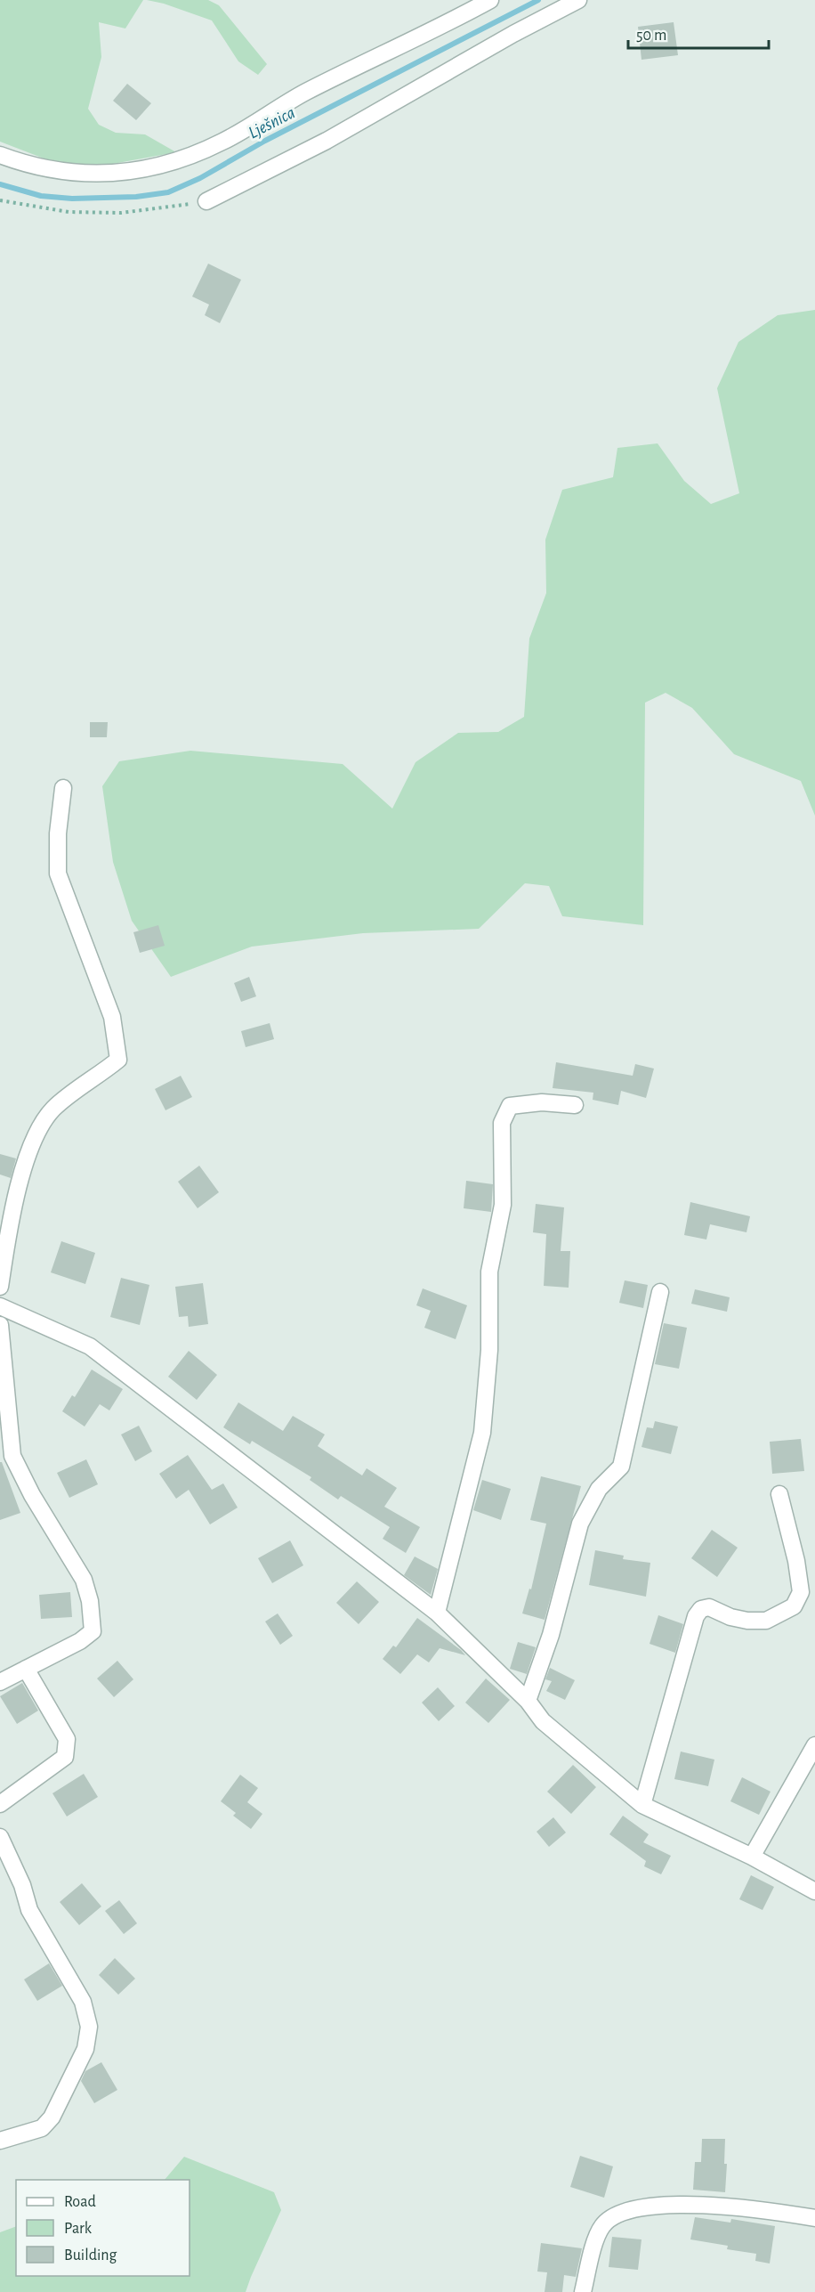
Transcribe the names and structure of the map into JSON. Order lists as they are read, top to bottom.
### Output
{
  "water": ["Lješnica"],
  "legend": ["Road", "Park", "Building"],
  "scale_bar": "50 m"
}
